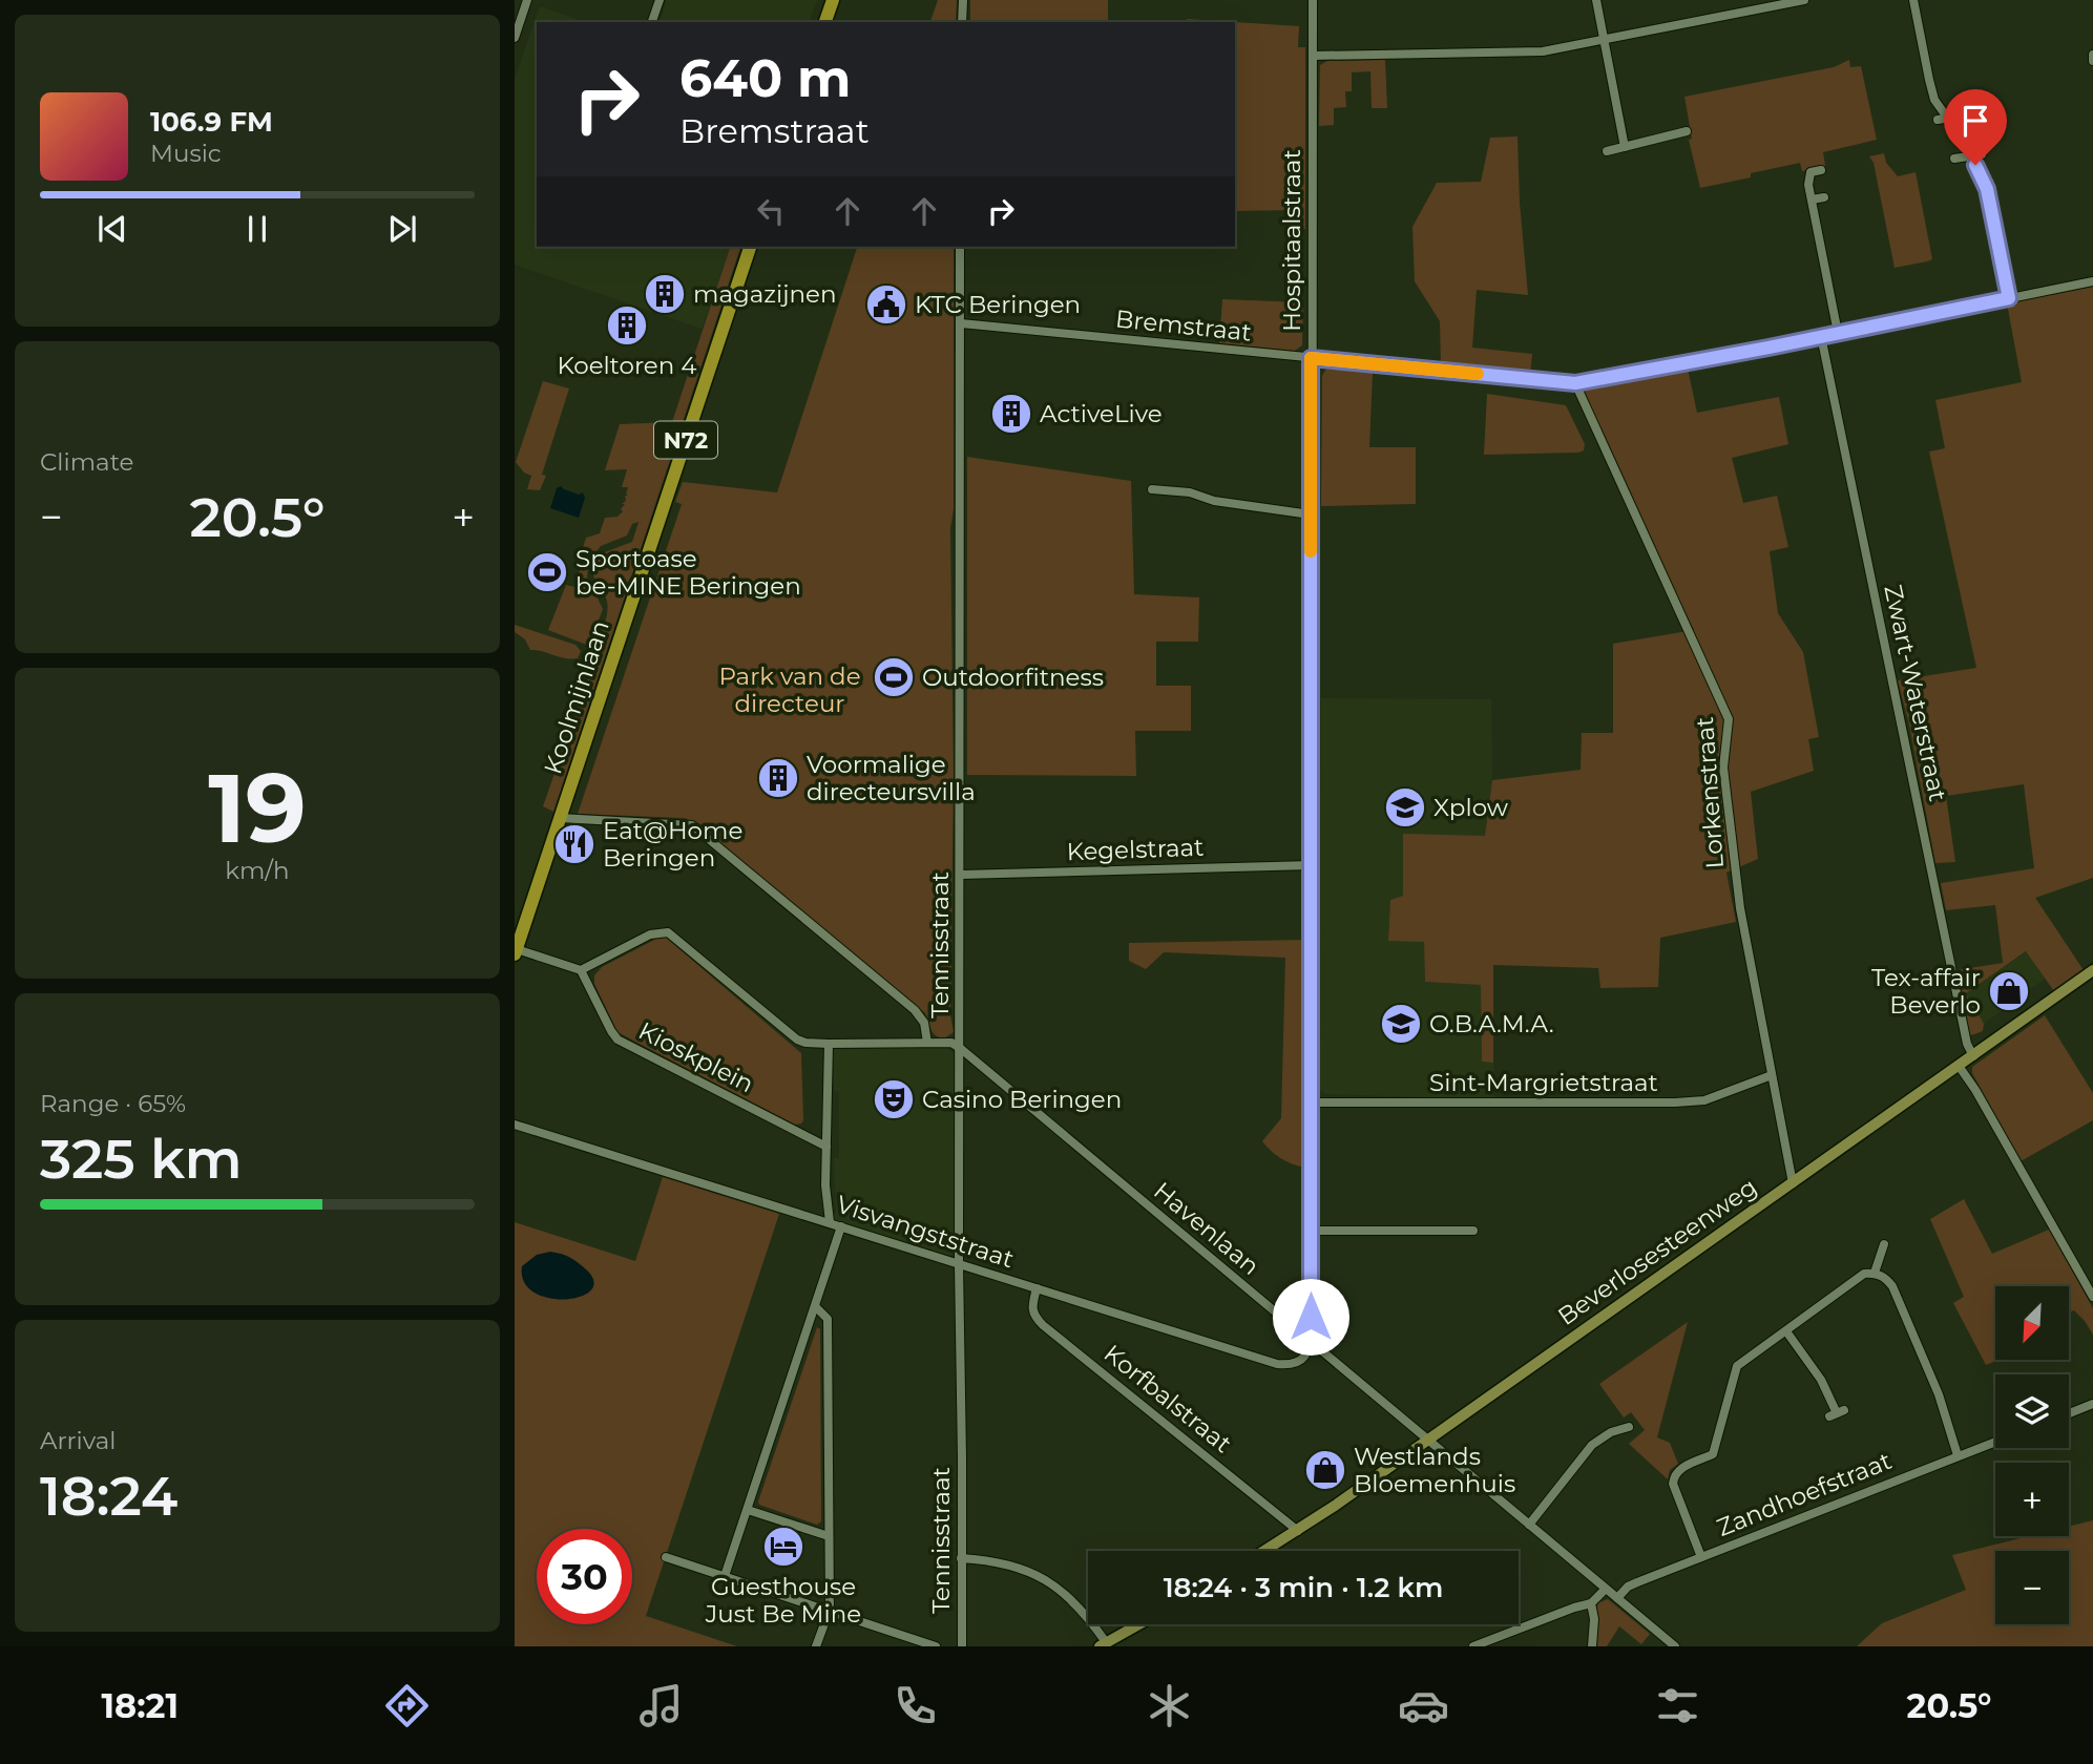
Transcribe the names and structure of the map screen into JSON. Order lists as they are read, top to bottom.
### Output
{
  "streets": {
    "main road": ["N72", "Koolmijnlaan"],
    "street": [
      "Hospitaalstraat",
      "Bremstraat",
      "Zwart-Waterstraat",
      "Lorkenstraat",
      "Kegelstraat",
      "Tennisstraat",
      "Kioskplein",
      "Sint-Margrietstraat",
      "Havenlaan",
      "Visvangststraat",
      "Beverlosesteenweg",
      "Korfbalstraat",
      "Zandhoefstraat"
    ]
  },
  "crossings": [
    ["Hospitaalstraat", "Bremstraat"],
    ["Hospitaalstraat", "Kegelstraat"],
    ["Hospitaalstraat", "Sint-Margrietstraat"],
    ["Hospitaalstraat", "Havenlaan"],
    ["Hospitaalstraat", "Visvangststraat"],
    ["Bremstraat", "Zwart-Waterstraat"],
    ["Bremstraat", "Lorkenstraat"],
    ["Bremstraat", "Tennisstraat"],
    ["Zwart-Waterstraat", "Beverlosesteenweg"],
    ["Lorkenstraat", "Sint-Margrietstraat"],
    ["Lorkenstraat", "Beverlosesteenweg"],
    ["Kegelstraat", "Tennisstraat"],
    ["Tennisstraat", "Havenlaan"],
    ["Tennisstraat", "Visvangststraat"],
    ["Havenlaan", "Visvangststraat"],
    ["Havenlaan", "Beverlosesteenweg"],
    ["Havenlaan", "Zandhoefstraat"],
    ["Visvangststraat", "Korfbalstraat"],
    ["Beverlosesteenweg", "Korfbalstraat"]
  ],
  "parks": ["Park van de directeur"],
  "places": {
    "building": [
      "magazijnen",
      "Koeltoren 4",
      "ActiveLive",
      "Voormalige directeursvilla"
    ],
    "public building": ["KTC Beringen"],
    "sports": ["Sportoase be-MINE Beringen", "Outdoorfitness"],
    "school or university": ["Xplow", "O.B.A.M.A."],
    "restaurant": ["Eat@Home Beringen"],
    "shop": ["Tex-affair Beverlo", "Westlands Bloemenhuis"],
    "theatre": ["Casino Beringen"],
    "hotel": ["Guesthouse Just Be Mine"]
  },
  "north": "bottom left",
  "page": {
    "turn": ["640 m", "Bremstraat"],
    "song": ["106.9 FM", "Music"],
    "tile": [
      "Climate",
      ["19", "km/h"],
      ["Range · 65%", "325 km"],
      ["Arrival", "18:24"]
    ],
    "heat": ["−", "20.5°", "+"],
    "map_buttons": ["+", "−"],
    "limit": "30",
    "trip": "18:24 · 3 min · 1.2 km",
    "tabs": ["18:21", "20.5°"]
  }
}
